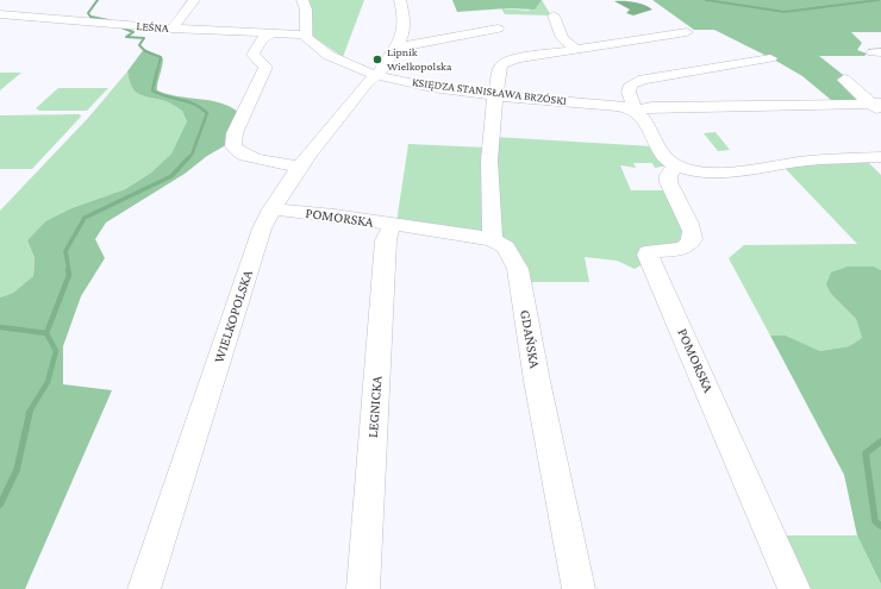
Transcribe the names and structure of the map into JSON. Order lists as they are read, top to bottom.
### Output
{
  "streets": {
    "street": [
      "LEŚNA",
      "KSIĘDZA STANISŁAWA BRZÓSKI",
      "POMORSKA",
      "WIELKOPOLSKA",
      "GDAŃSKA",
      "LEGNICKA"
    ]
  },
  "crossings": [
    ["LEŚNA", "KSIĘDZA STANISŁAWA BRZÓSKI"],
    ["KSIĘDZA STANISŁAWA BRZÓSKI", "WIELKOPOLSKA"],
    ["POMORSKA", "WIELKOPOLSKA"],
    ["POMORSKA", "GDAŃSKA"],
    ["POMORSKA", "LEGNICKA"]
  ],
  "places": ["Lipnik Wielkopolska"]
}
